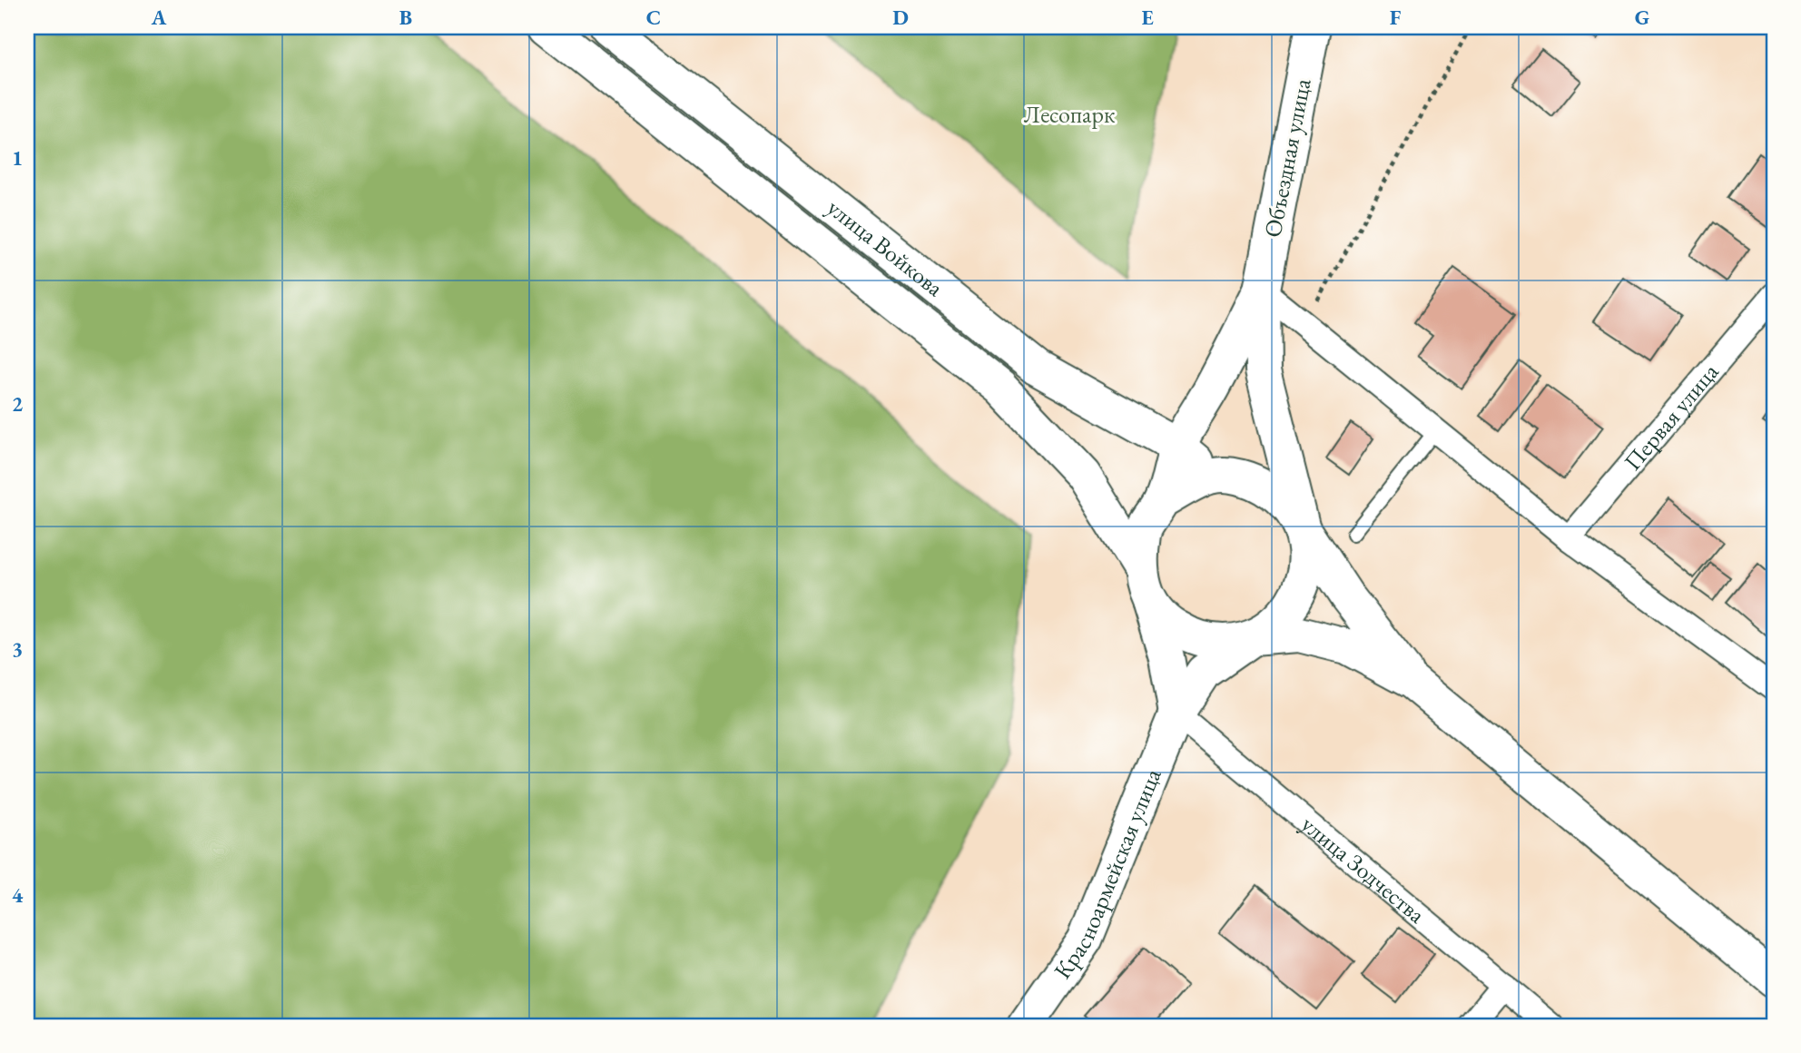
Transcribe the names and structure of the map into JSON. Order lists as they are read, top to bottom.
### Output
{
  "streets": {
    "main road": ["Объездная улица", "улица Войкова", "Красноармейская улица"],
    "street": ["Первая улица", "улица Зодчества"]
  },
  "crossings": [
    ["улица Войкова", "Красноармейская улица"],
    ["улица Зодчества", "Красноармейская улица"]
  ],
  "parks": ["Лесопарк"],
  "grid": {
    "columns": [
      "A",
      "B",
      "C",
      "D",
      "E",
      "F",
      "G"
    ],
    "rows": [
      "1",
      "2",
      "3",
      "4"
    ]
  }
}
